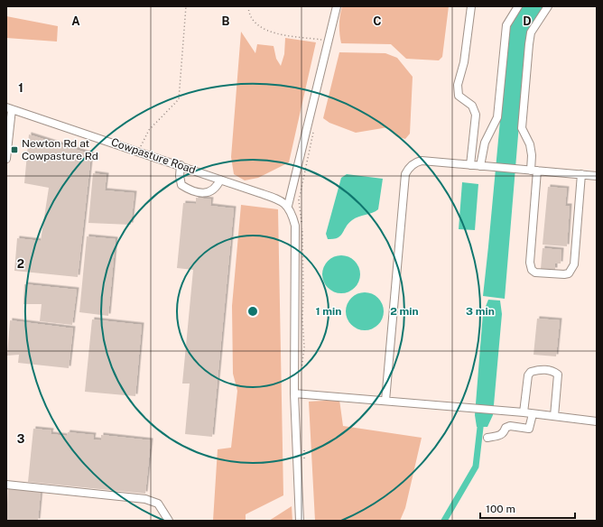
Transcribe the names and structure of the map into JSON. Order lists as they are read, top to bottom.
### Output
{
  "streets": {
    "street": ["Cowpasture Road"]
  },
  "places": {
    "transit": ["Newton Rd at Cowpasture Rd"]
  },
  "scale_bar": "100 m",
  "grid": {
    "columns": [
      "A",
      "B",
      "C",
      "D"
    ],
    "rows": ["1", "2", "3"]
  },
  "rings": ["1 min", "2 min", "3 min"]
}
